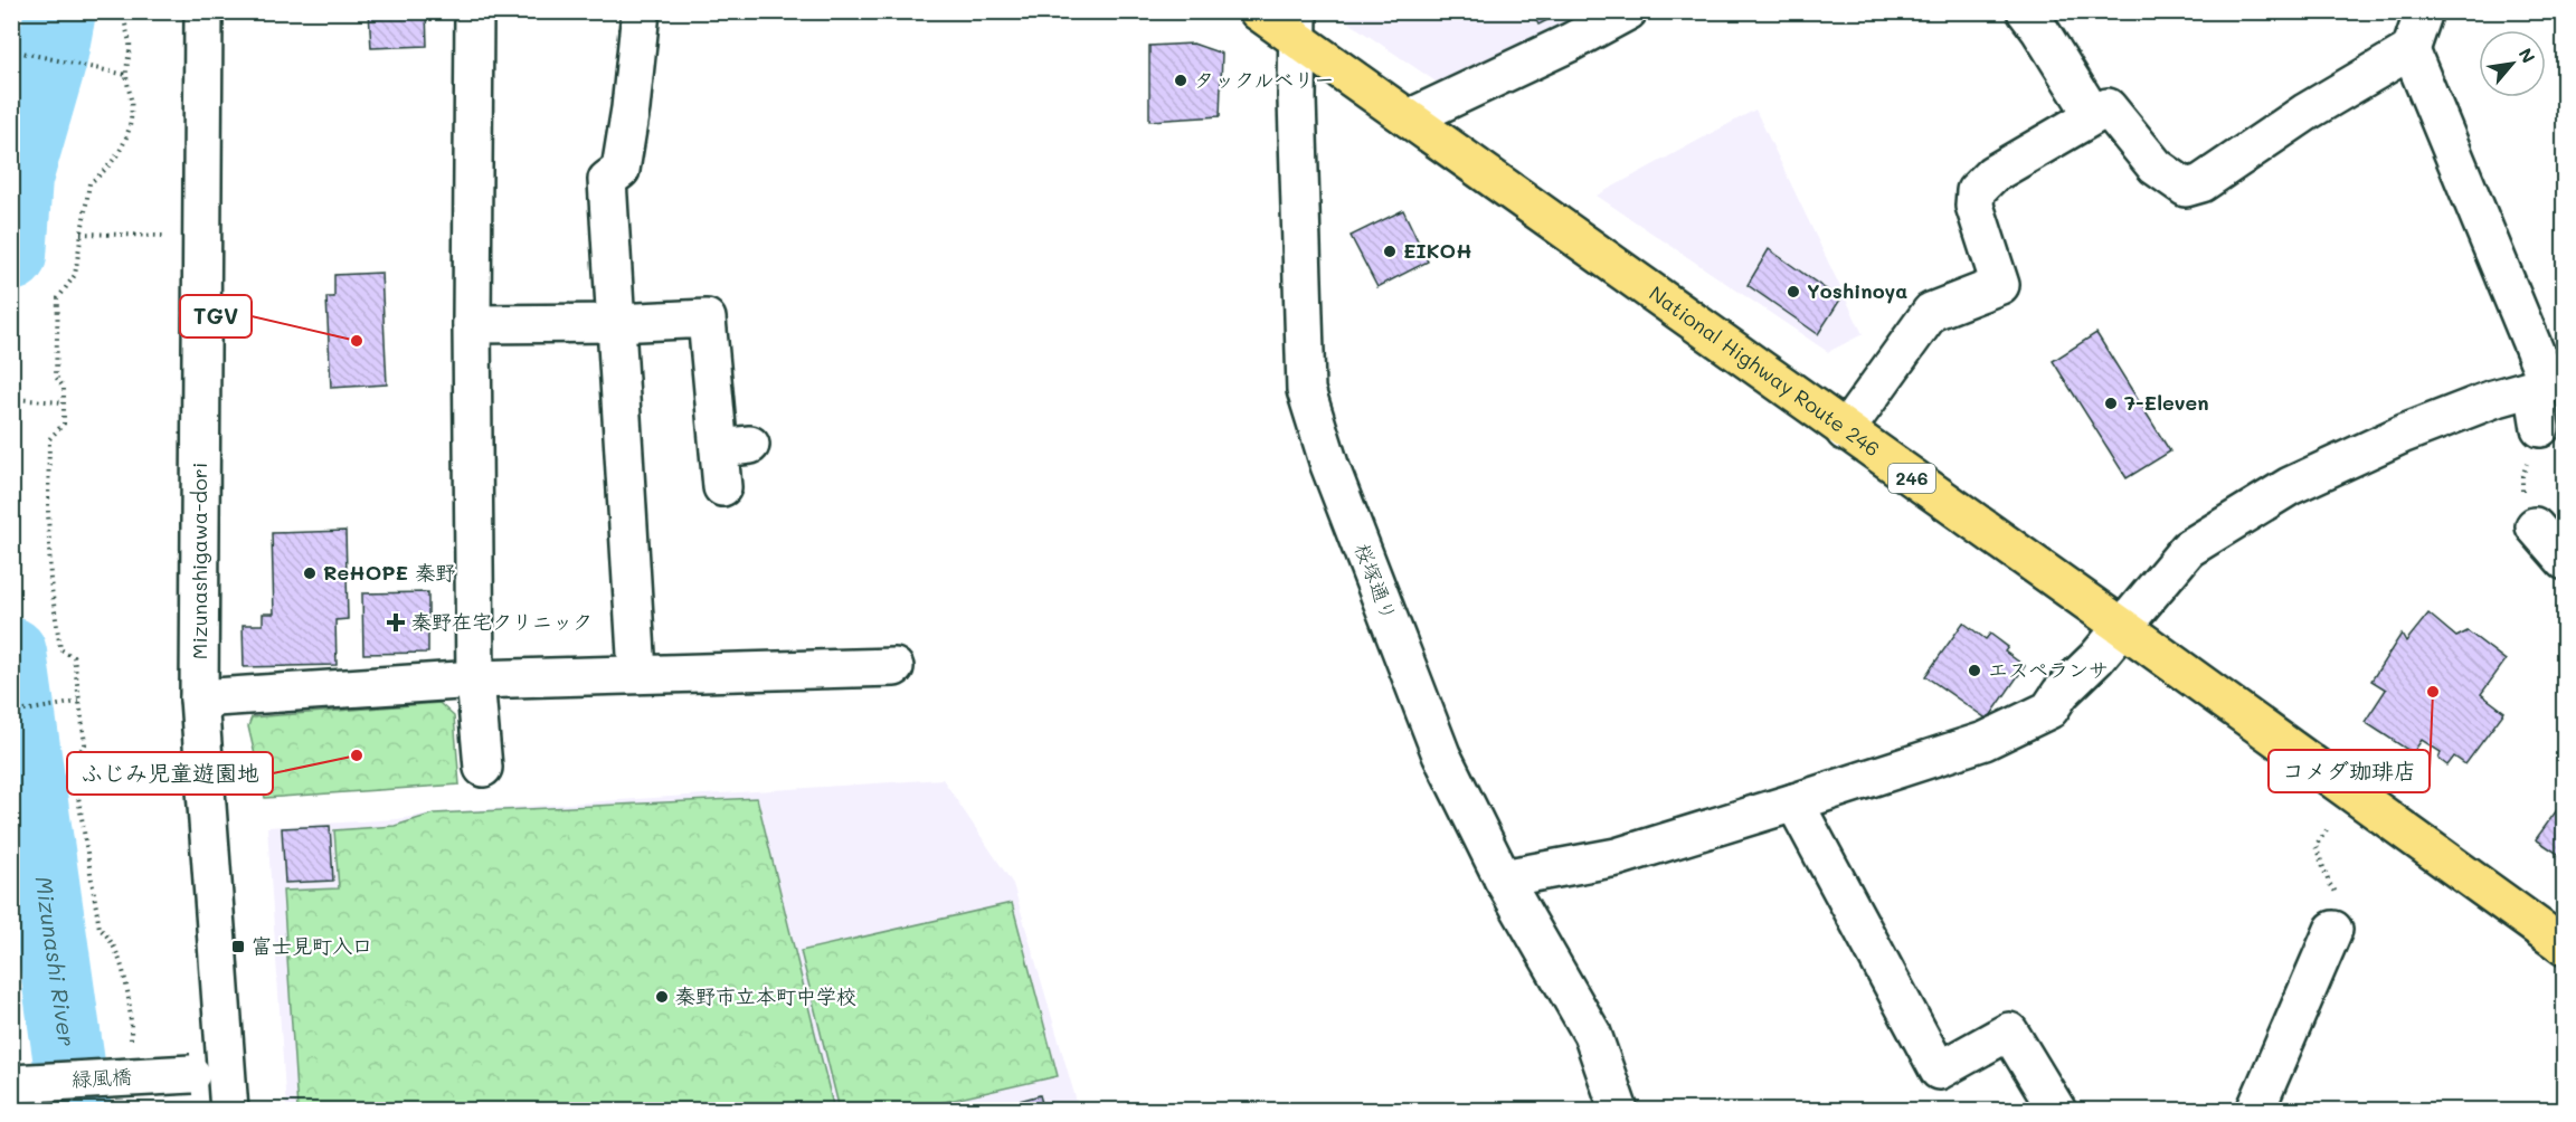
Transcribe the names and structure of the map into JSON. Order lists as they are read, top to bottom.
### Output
{
  "streets": {
    "highway": ["National Highway Route 246", "246"],
    "street": ["Mizunashigawa-dori", "桜塚通り", "緑風橋"]
  },
  "crossings": [
    ["National Highway Route 246", "桜塚通り"],
    ["Mizunashigawa-dori", "緑風橋"]
  ],
  "water": ["Mizunashi River"],
  "places": {
    "other": [
      "タックルベリー",
      "EIKOH",
      "Yoshinoya",
      "TGV",
      "7-Eleven",
      "ReHOPE 秦野",
      "エスペランサ",
      "コメダ珈琲店",
      "ふじみ児童遊園地",
      "秦野市立本町中学校"
    ],
    "health": ["秦野在宅クリニック"],
    "transit": ["富士見町入口"]
  },
  "north": "top right"
}
